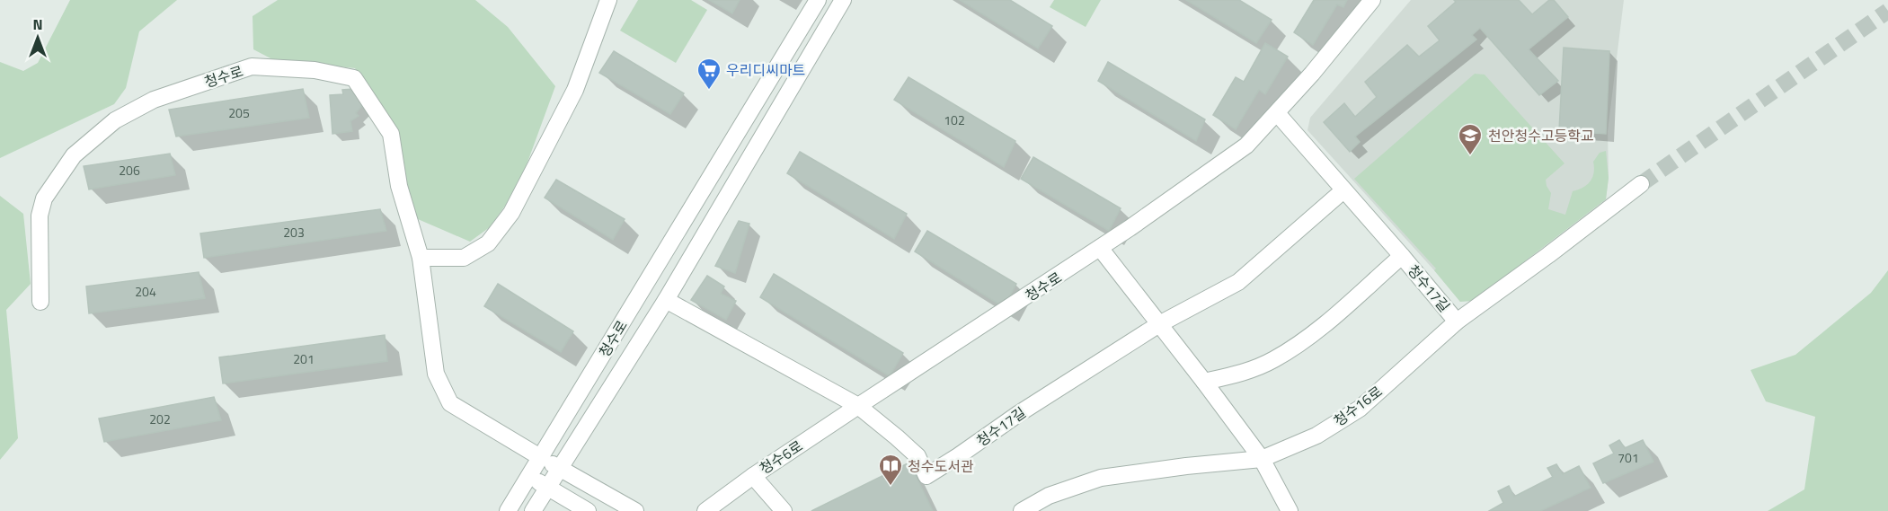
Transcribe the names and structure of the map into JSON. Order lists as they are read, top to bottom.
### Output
{
  "streets": {
    "street": [
      "청수로",
      "청수17길",
      "청수16로",
      "청수6로"
    ]
  },
  "crossings": [
    ["청수로", "청수17길"],
    ["청수로", "청수6로"],
    ["청수17길", "청수16로"],
    ["청수17길", "청수6로"]
  ],
  "places": {
    "supermarket": ["우리디씨마트"],
    "school or university": ["천안청수고등학교"],
    "library": ["청수도서관"]
  },
  "house_numbers": [
    "205",
    "102",
    "206",
    "203",
    "204",
    "201",
    "202",
    "701"
  ],
  "north": "top"
}
